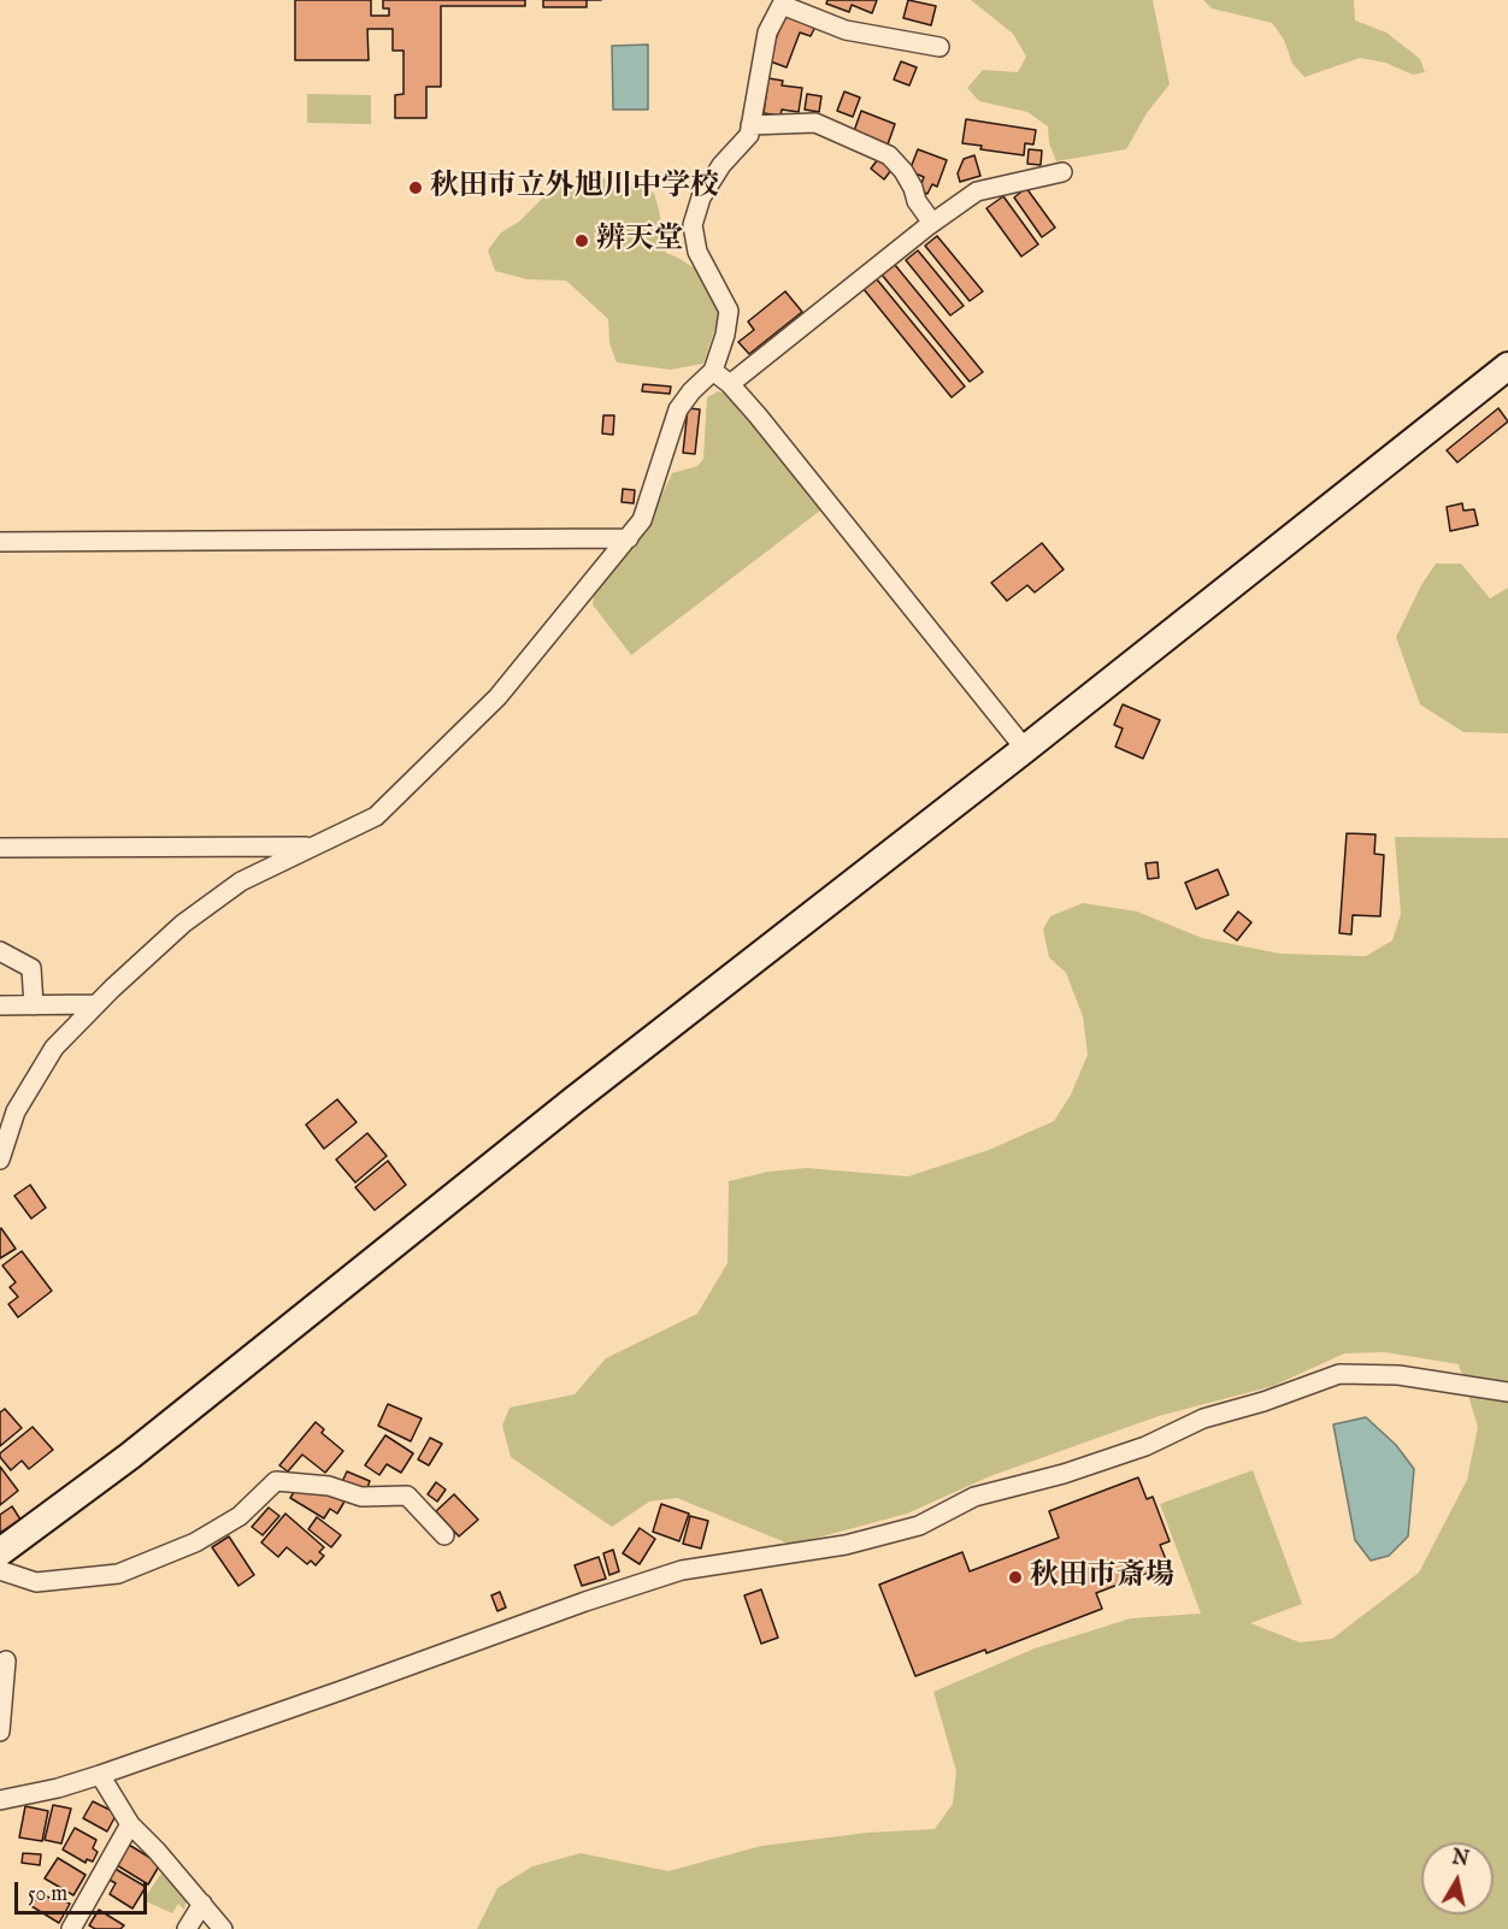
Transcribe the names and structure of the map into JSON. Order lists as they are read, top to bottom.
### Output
{
  "places": ["秋田市立外旭川中学校", "辨天堂", "秋田市斎場"],
  "scale_bar": "50 m",
  "north": "top"
}
